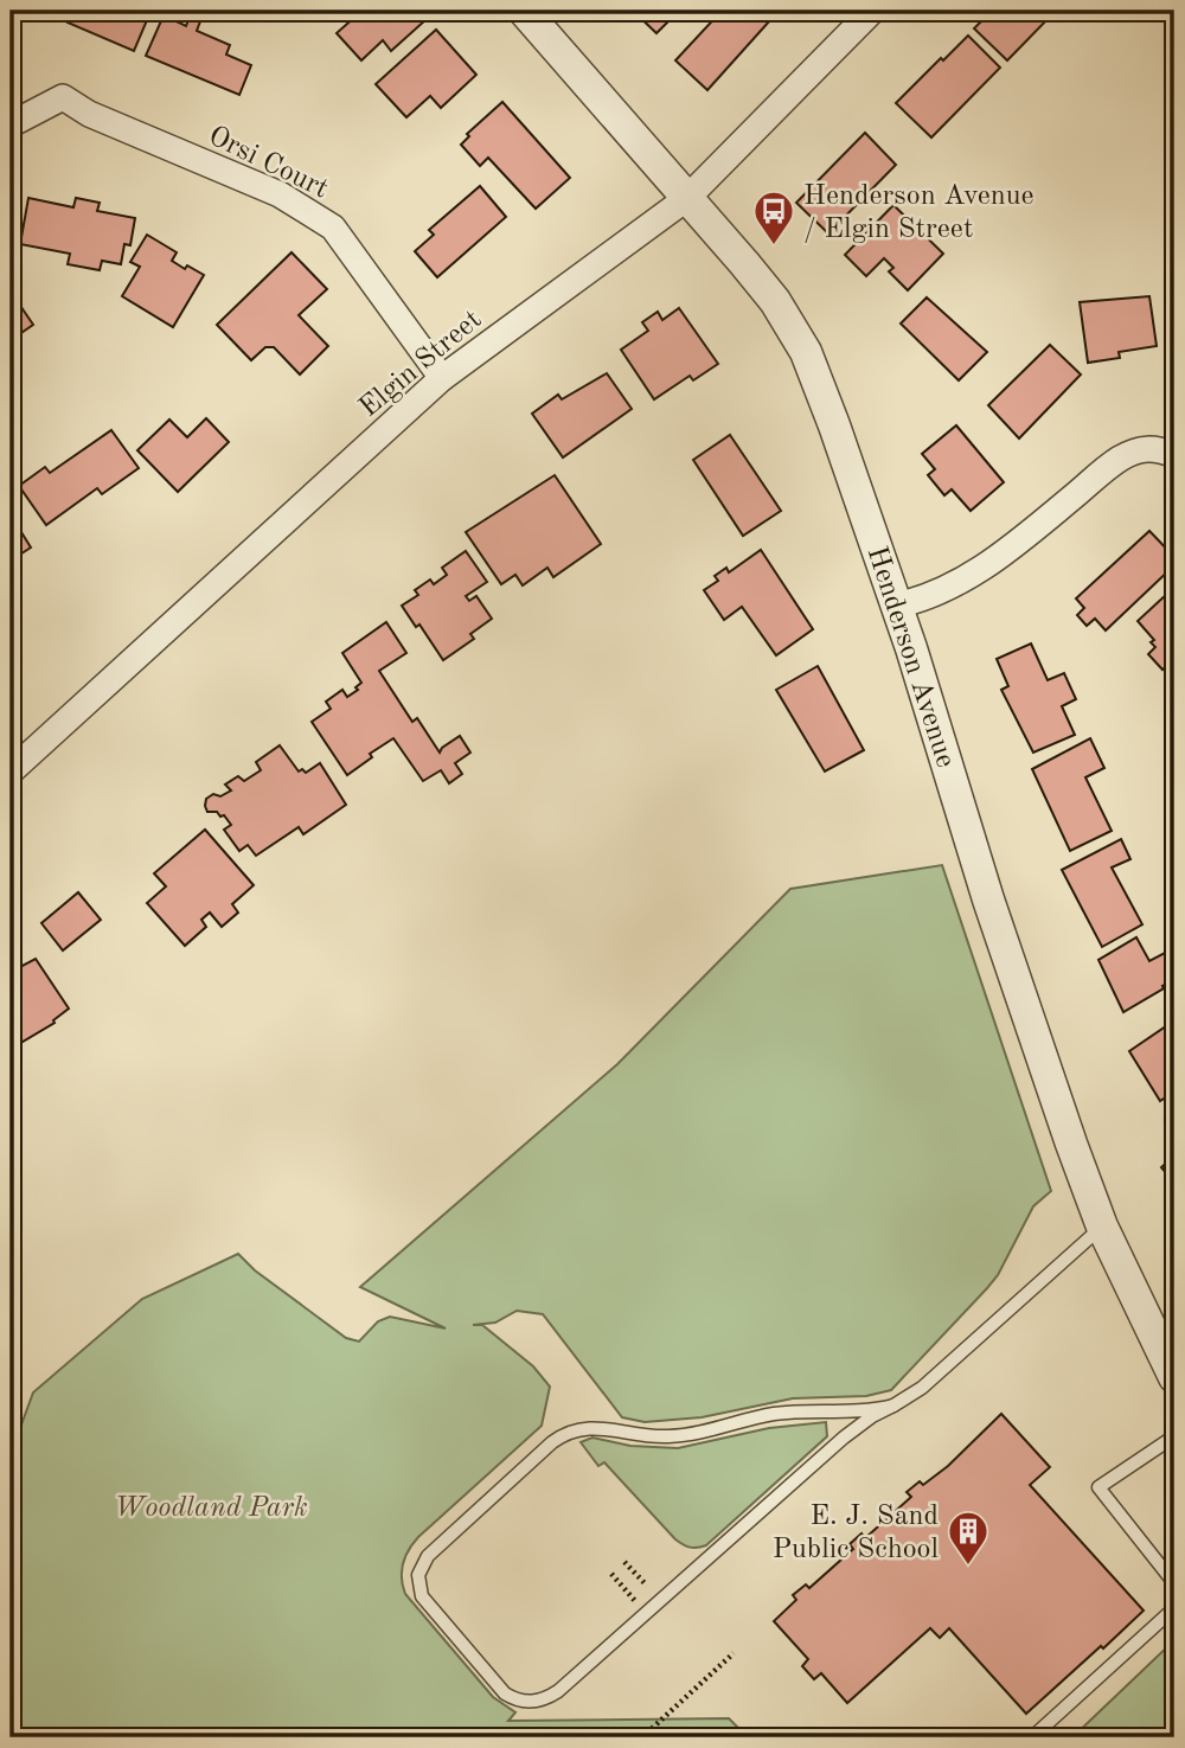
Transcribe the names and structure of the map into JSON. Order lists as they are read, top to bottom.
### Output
{
  "streets": {
    "street": ["Orsi Court", "Elgin Street", "Henderson Avenue"]
  },
  "crossings": [
    ["Orsi Court", "Elgin Street"],
    ["Elgin Street", "Henderson Avenue"]
  ],
  "parks": ["Woodland Park"],
  "places": {
    "bus stop": ["Henderson Avenue / Elgin Street"],
    "building": ["E. J. Sand Public School"]
  }
}
